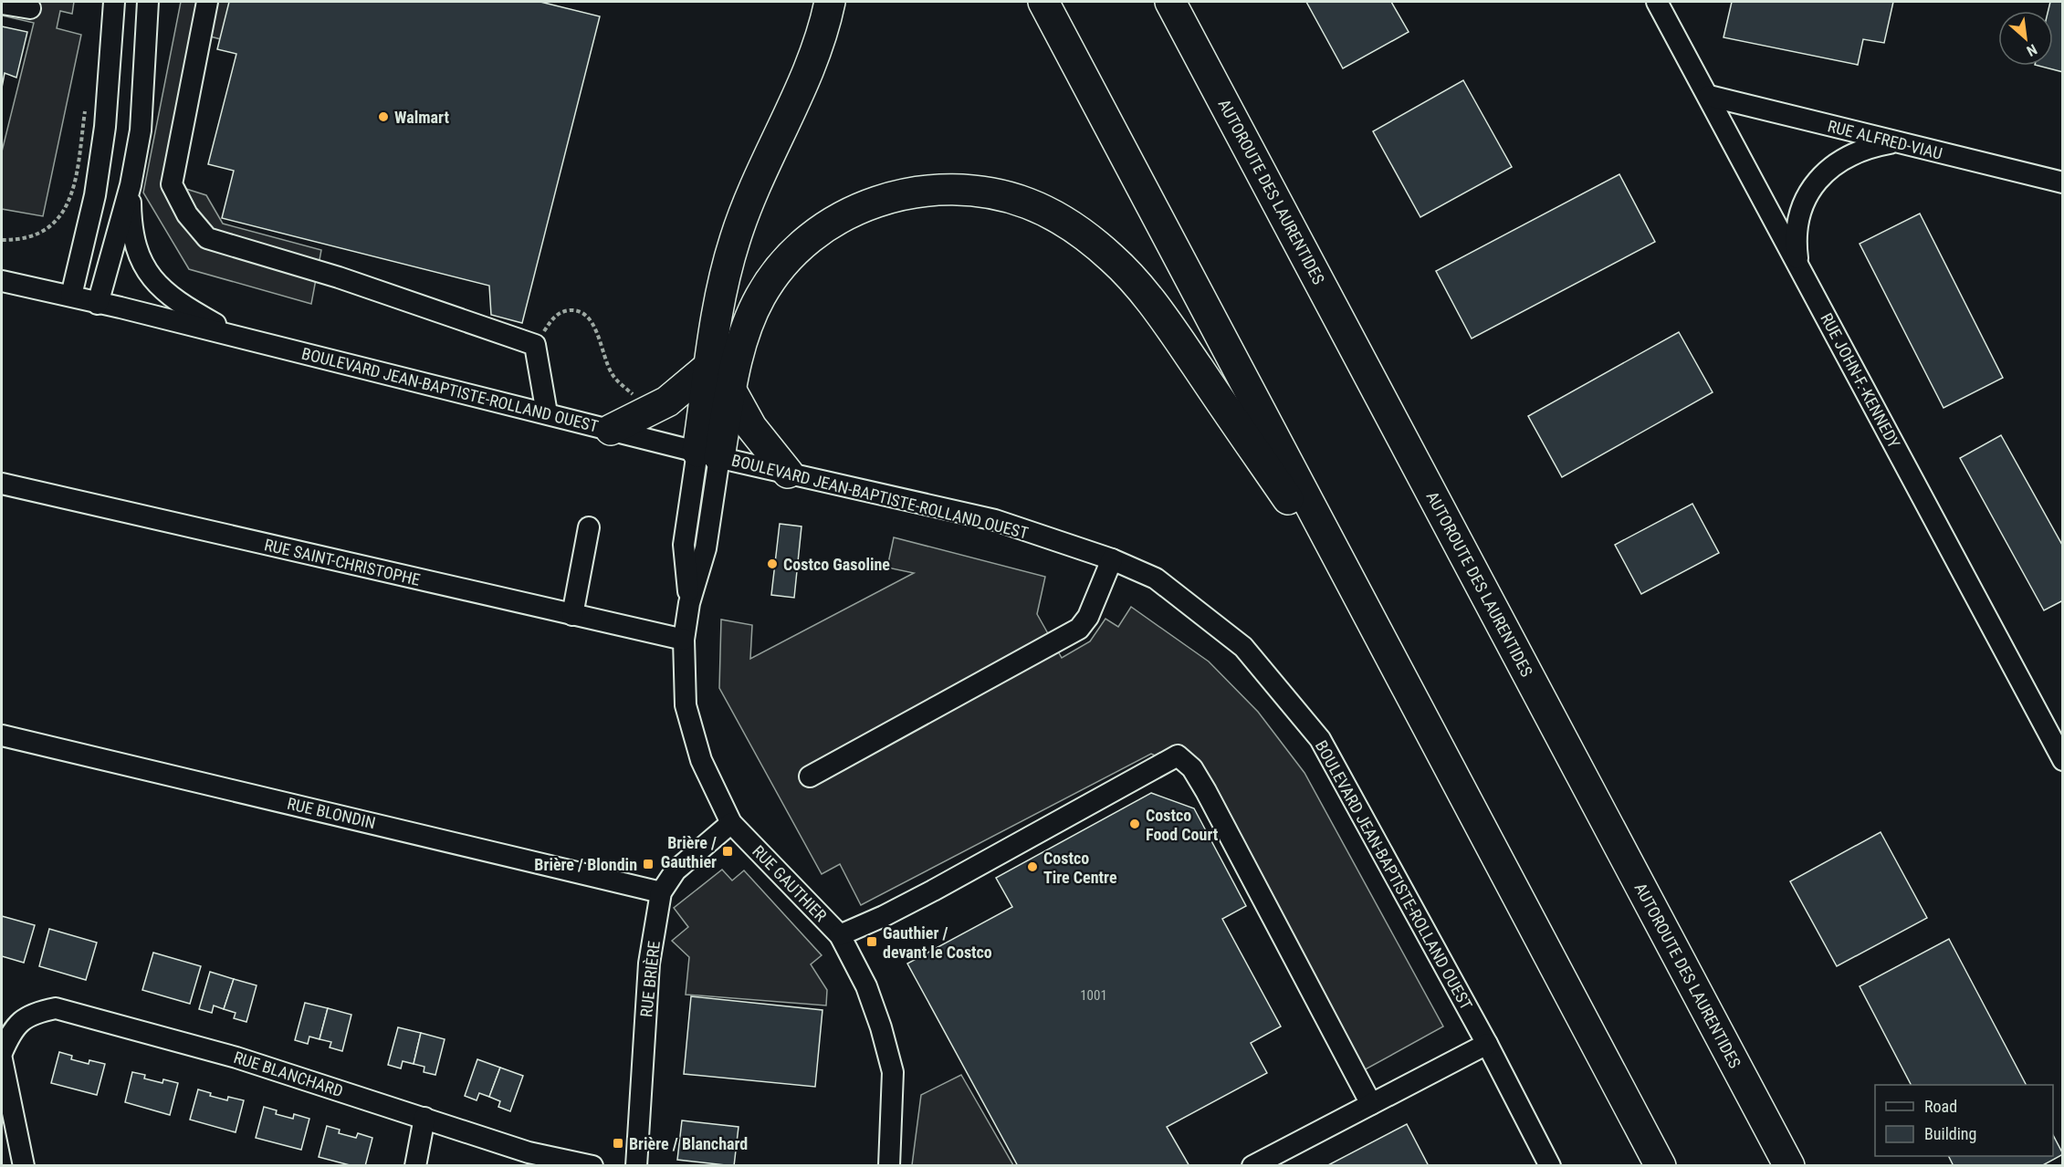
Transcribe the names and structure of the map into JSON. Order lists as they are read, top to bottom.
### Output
{
  "streets": {
    "highway": ["AUTOROUTE DES LAURENTIDES"],
    "street": [
      "RUE ALFRED-VIAU",
      "RUE JOHN-F.-KENNEDY",
      "BOULEVARD JEAN-BAPTISTE-ROLLAND OUEST",
      "RUE SAINT-CHRISTOPHE",
      "RUE BLONDIN",
      "RUE GAUTHIER",
      "RUE BRIÈRE",
      "RUE BLANCHARD"
    ]
  },
  "crossings": [
    ["RUE ALFRED-VIAU", "RUE JOHN-F.-KENNEDY"],
    ["BOULEVARD JEAN-BAPTISTE-ROLLAND OUEST", "RUE GAUTHIER"],
    ["RUE SAINT-CHRISTOPHE", "RUE GAUTHIER"],
    ["RUE BLONDIN", "RUE BRIÈRE"],
    ["RUE GAUTHIER", "RUE BRIÈRE"]
  ],
  "places": {
    "other": [
      "Walmart",
      "Costco Gasoline",
      "Costco Food Court",
      "Costco Tire Centre"
    ],
    "transit": [
      "Brière / Gauthier",
      "Brière / Blondin",
      "Gauthier / devant le Costco",
      "Brière / Blanchard"
    ]
  },
  "house_numbers": ["1001"],
  "legend": ["Road", "Building"],
  "north": "bottom right"
}
